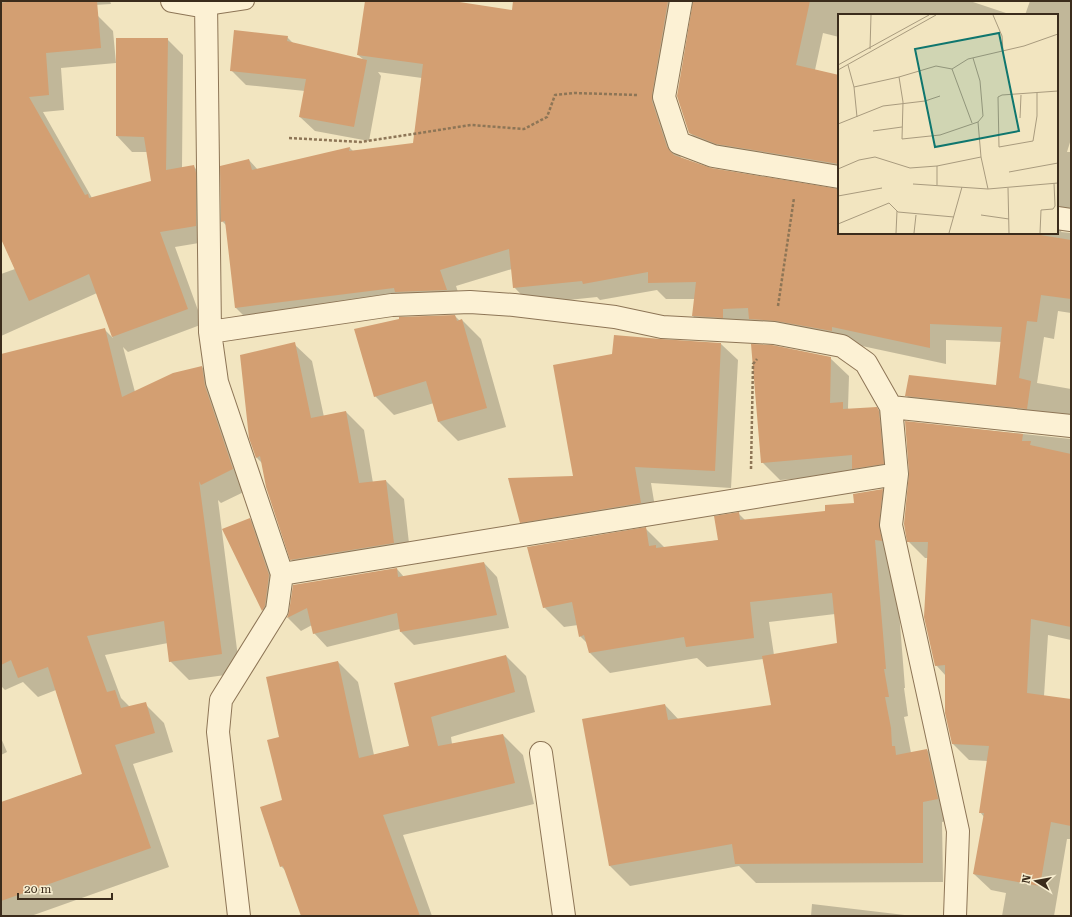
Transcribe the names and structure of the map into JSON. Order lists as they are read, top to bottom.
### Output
{
  "scale_bar": "20 m",
  "north": "left"
}
